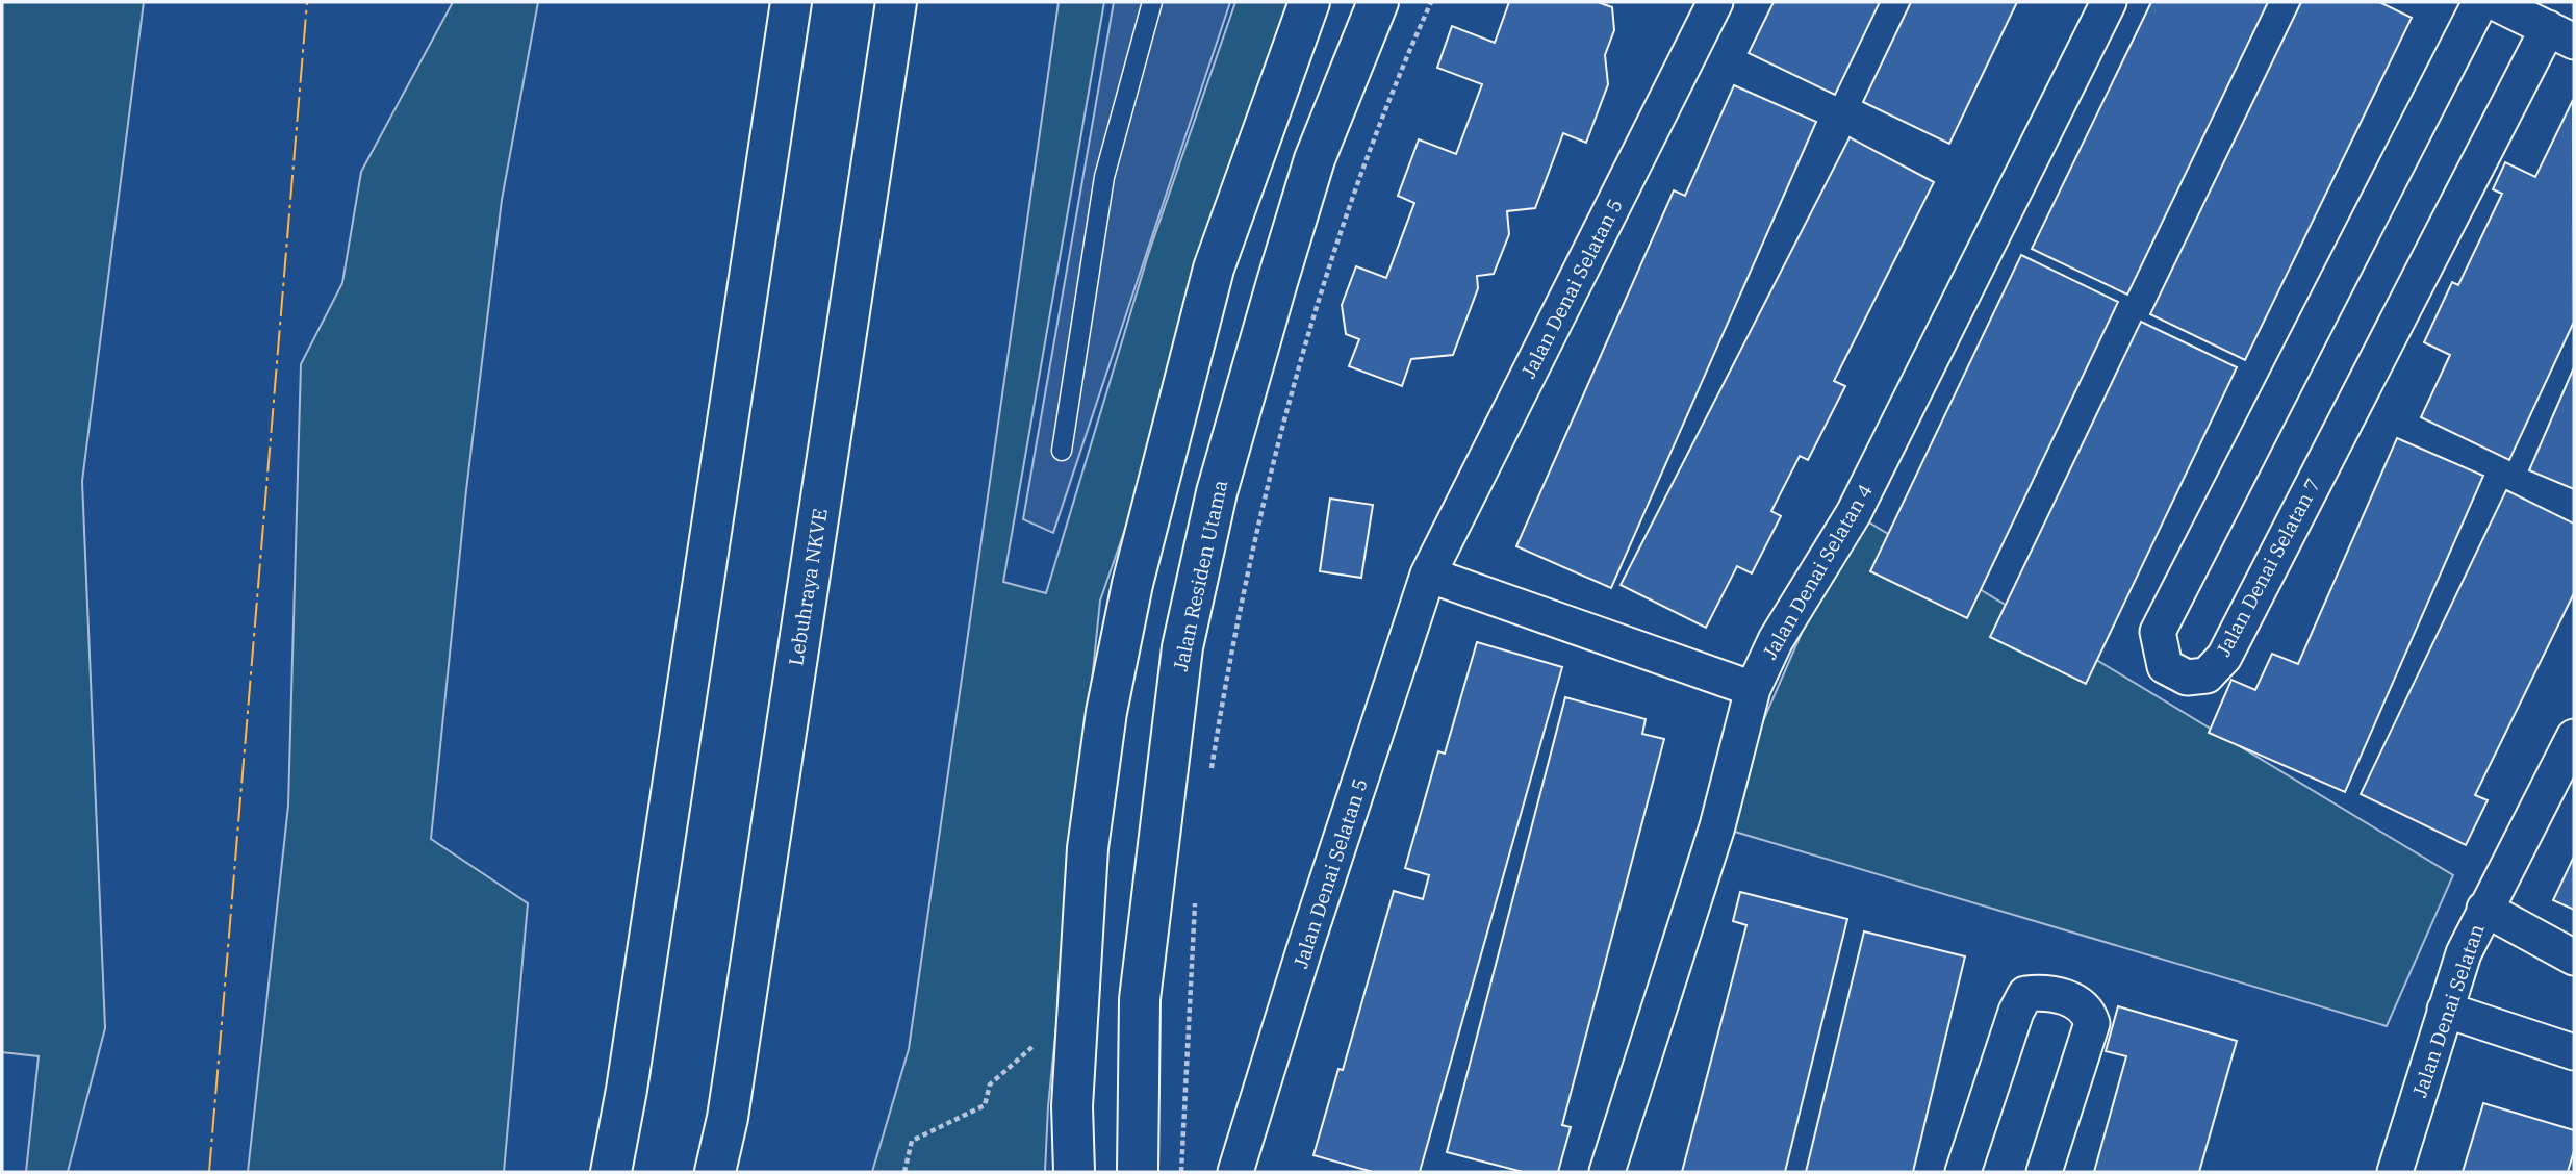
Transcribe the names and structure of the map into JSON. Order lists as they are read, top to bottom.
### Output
{
  "streets": {
    "main road": ["Jalan Residen Utama", "Lebuhraya NKVE"],
    "street": [
      "Jalan Denai Selatan 5",
      "Jalan Denai Selatan 7",
      "Jalan Denai Selatan 4",
      "Jalan Denai Selatan"
    ]
  }
}
